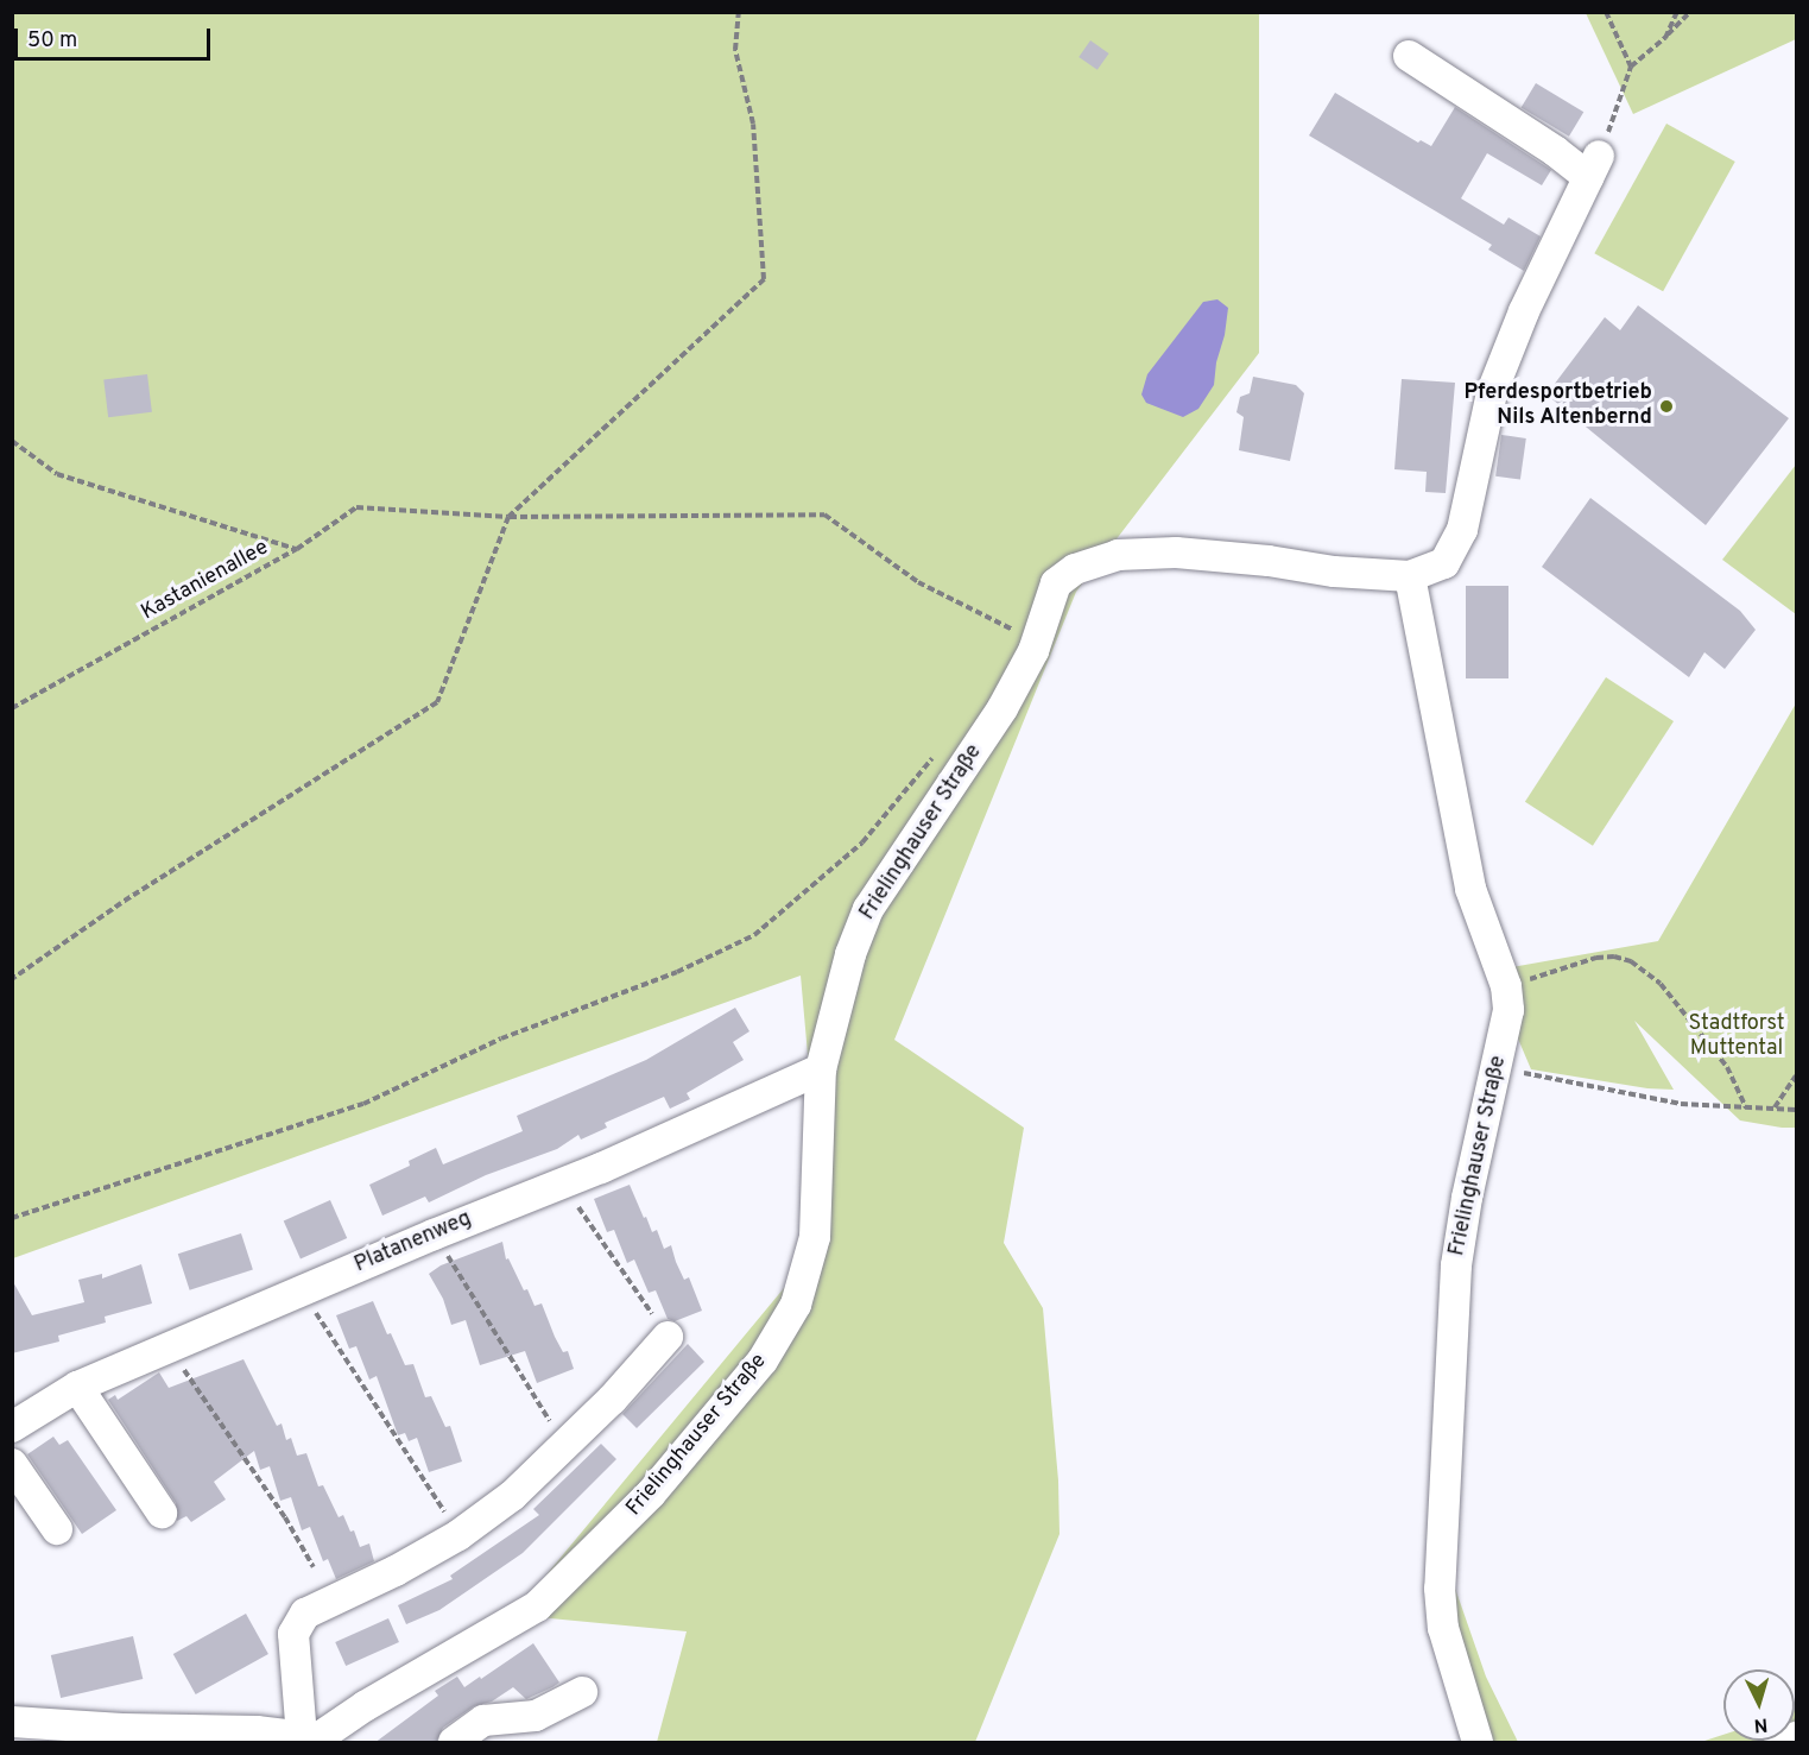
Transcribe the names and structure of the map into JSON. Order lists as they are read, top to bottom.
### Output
{
  "streets": {
    "street": ["Frielinghauser Straße", "Platanenweg"],
    "path": ["Kastanienallee"]
  },
  "crossings": [
    ["Frielinghauser Straße", "Platanenweg"]
  ],
  "parks": ["Stadtforst Muttental"],
  "places": ["Pferdesportbetrieb Nils Altenbernd"],
  "scale_bar": "50 m",
  "north": "bottom"
}
